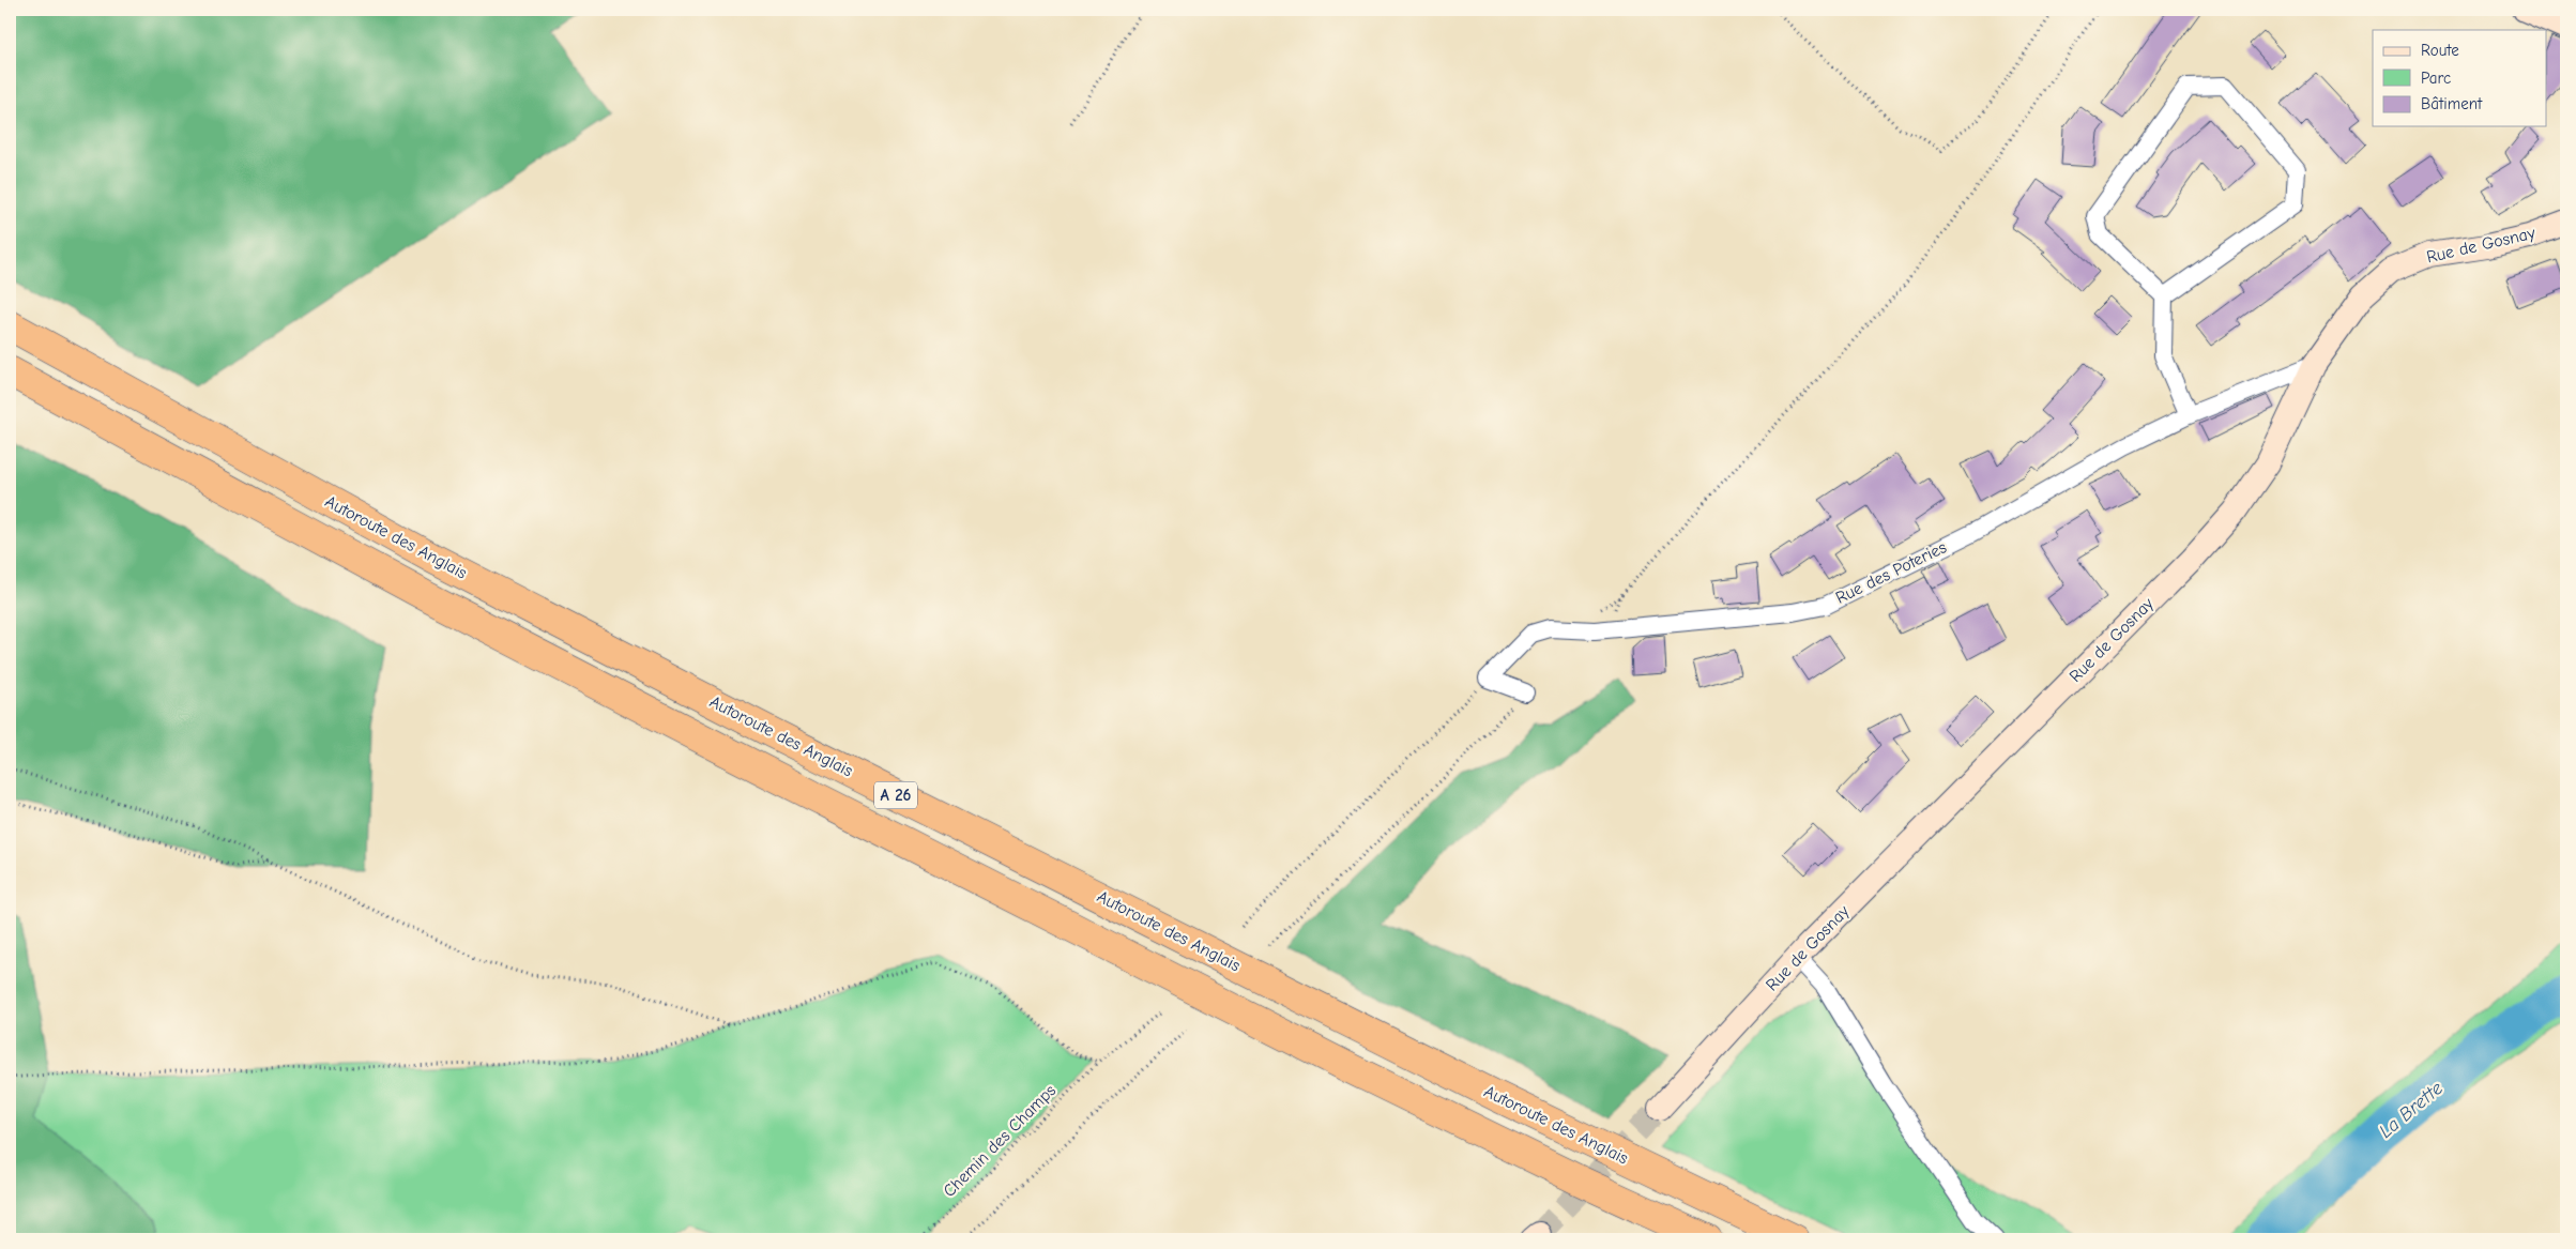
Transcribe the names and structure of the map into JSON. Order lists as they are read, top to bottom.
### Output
{
  "streets": {
    "highway": ["Autoroute des Anglais", "A 26"],
    "street": ["Rue de Gosnay", "Rue des Poteries"],
    "path": ["Chemin des Champs"]
  },
  "crossings": [
    ["Rue de Gosnay", "Rue des Poteries"]
  ],
  "water": ["La Brette"],
  "legend": ["Route", "Parc", "Bâtiment"]
}
